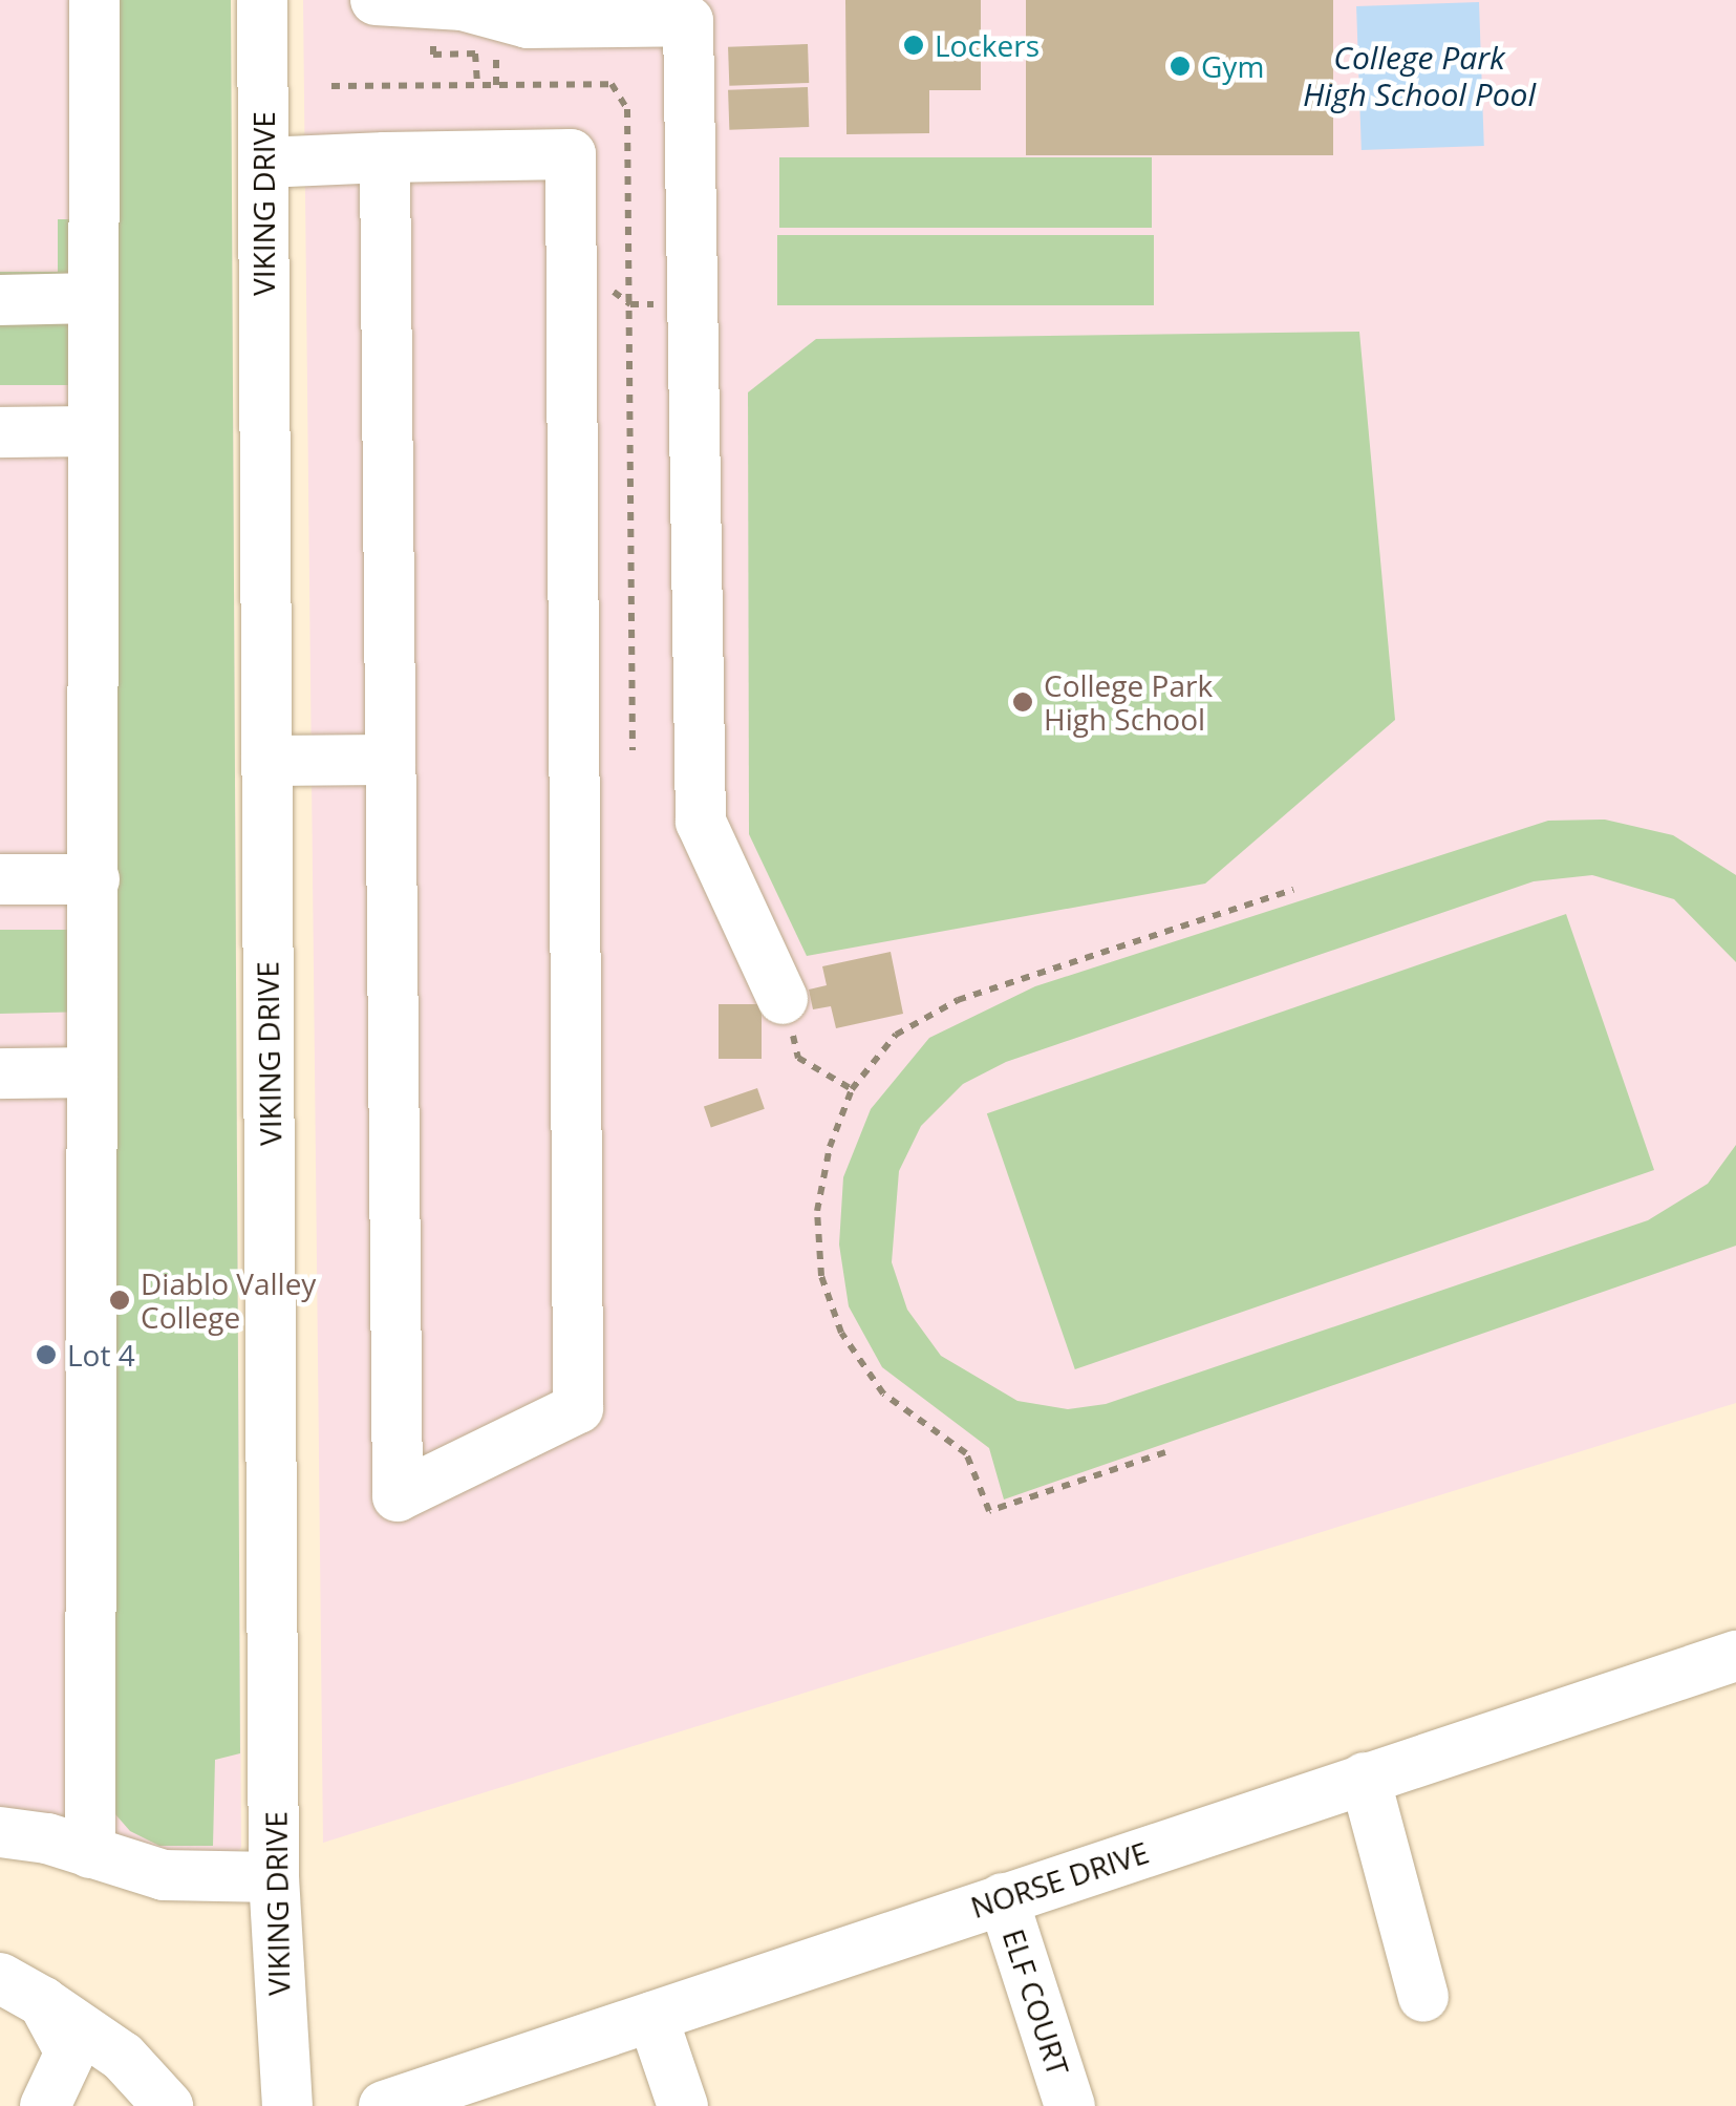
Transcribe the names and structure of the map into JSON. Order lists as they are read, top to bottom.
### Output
{
  "streets": {
    "street": ["VIKING DRIVE", "NORSE DRIVE", "ELF COURT"]
  },
  "crossings": [
    ["NORSE DRIVE", "ELF COURT"]
  ],
  "water": ["College Park High School Pool"],
  "places": [
    "Lockers",
    "Gym",
    "College Park High School",
    "Diablo Valley College",
    "Lot 4"
  ]
}
